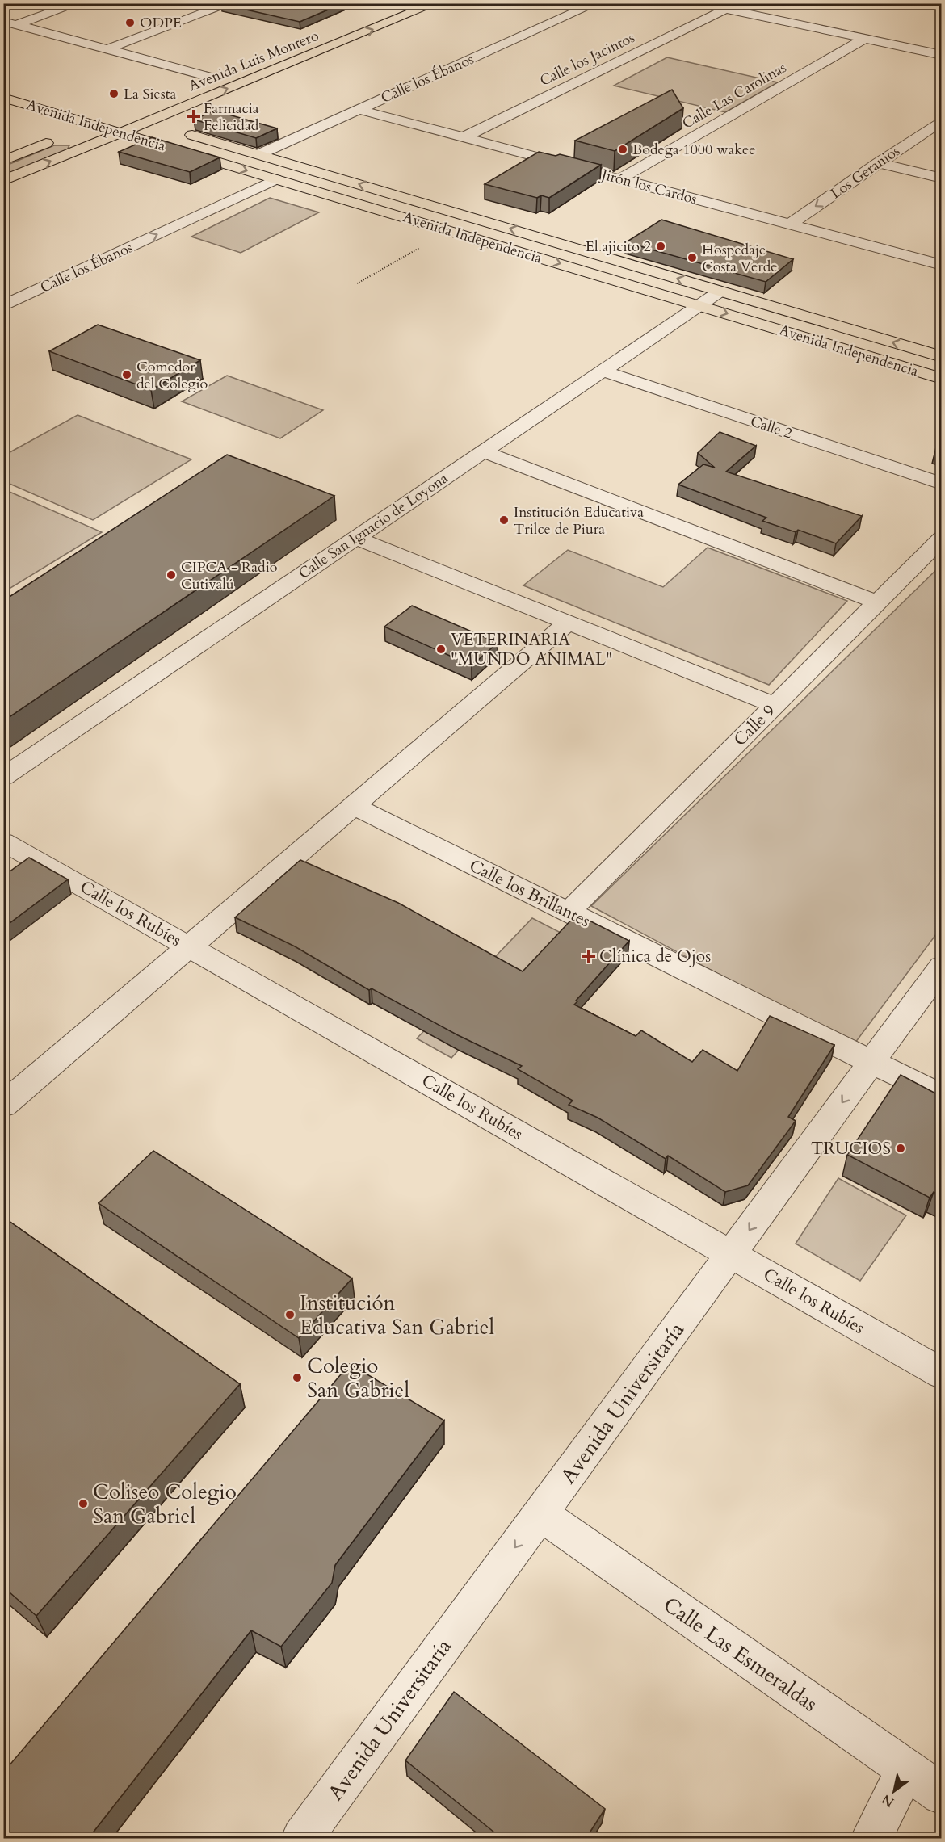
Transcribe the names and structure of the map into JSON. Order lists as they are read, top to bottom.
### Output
{
  "streets": {
    "main road": ["Avenida Luis Montero", "Avenida Independencia"],
    "street": [
      "Calle los Jacintos",
      "Calle los Ébanos",
      "Calle Las Carolinas",
      "Los Geranios",
      "Jirón los Cardos",
      "Calle 2",
      "Calle San Ignacio de Loyona",
      "Calle 9",
      "Calle los Brillantes",
      "Calle los Rubíes",
      "Avenida Universitaría",
      "Calle Las Esmeraldas"
    ]
  },
  "crossings": [
    ["Calle los Jacintos", "Jirón los Cardos"],
    ["Avenida Luis Montero", "Avenida Independencia"],
    ["Calle los Ébanos", "Avenida Independencia"],
    ["Calle los Ébanos", "Jirón los Cardos"],
    ["Calle Las Carolinas", "Jirón los Cardos"],
    ["Avenida Independencia", "Calle San Ignacio de Loyona"],
    ["Los Geranios", "Jirón los Cardos"],
    ["Calle 2", "Calle San Ignacio de Loyona"],
    ["Calle 9", "Calle los Brillantes"],
    ["Calle los Brillantes", "Avenida Universitaría"],
    ["Calle los Rubíes", "Avenida Universitaría"],
    ["Avenida Universitaría", "Calle Las Esmeraldas"]
  ],
  "one_way": ["Avenida Luis Montero", "Los Geranios", "Avenida Universitaría"],
  "places": {
    "other": [
      "ODPE",
      "La Siesta",
      "Bodega 1000 wakee",
      "El ajicito 2",
      "Hospedaje Costa Verde",
      "Comedor del Colegio",
      "Institución Educativa Trilce de Piura",
      "CIPCA - Radio Cutivalú",
      "VETERINARIA \"MUNDO ANIMAL\"",
      "TRUCIOS",
      "Institución Educativa San Gabriel",
      "Colegio San Gabriel",
      "Coliseo Colegio San Gabriel"
    ],
    "health": ["Farmacia Felicidad", "Clínica de Ojos"]
  },
  "north": "bottom left"
}
